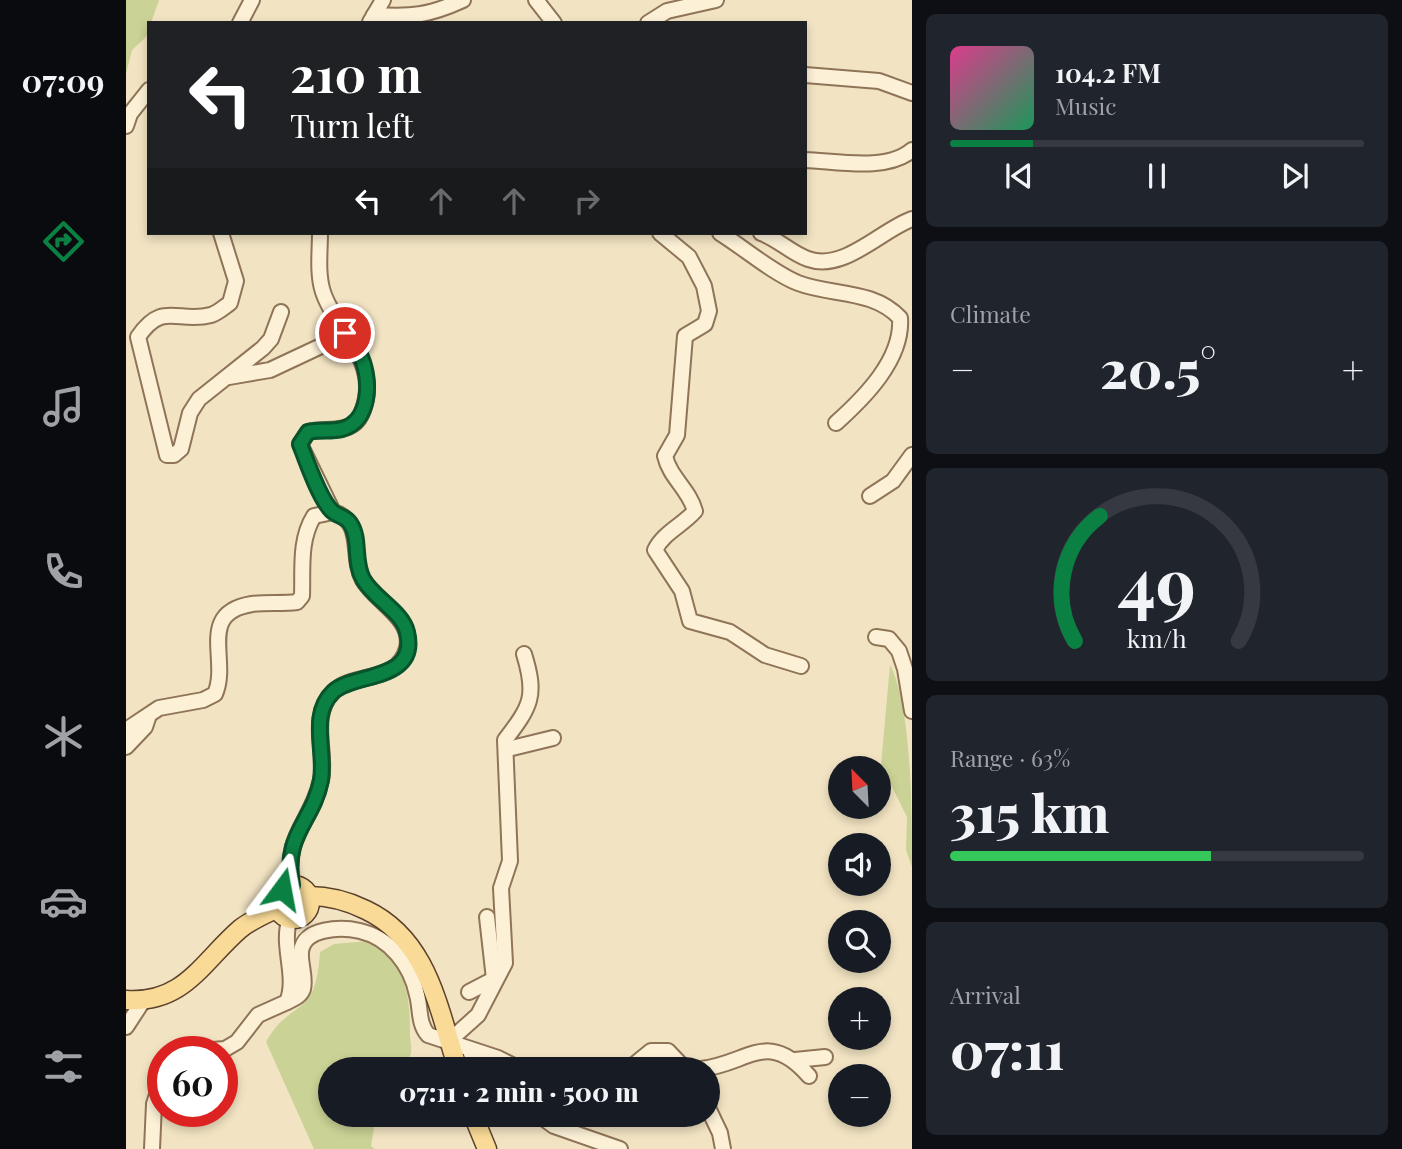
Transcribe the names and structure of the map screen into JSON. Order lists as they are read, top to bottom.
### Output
{
  "north": "top left",
  "page": {
    "tabs": "07:09",
    "turn": ["210 m", "Turn left"],
    "song": ["104.2 FM", "Music"],
    "tile": [
      "Climate",
      ["Range · 63%", "315 km"],
      ["Arrival", "07:11"]
    ],
    "heat": ["−", "20.5°", "+"],
    "map_buttons": ["+", "−"],
    "limit": "60",
    "trip": "07:11 · 2 min · 500 m",
    "gauge": ["49", "km/h"]
  }
}
